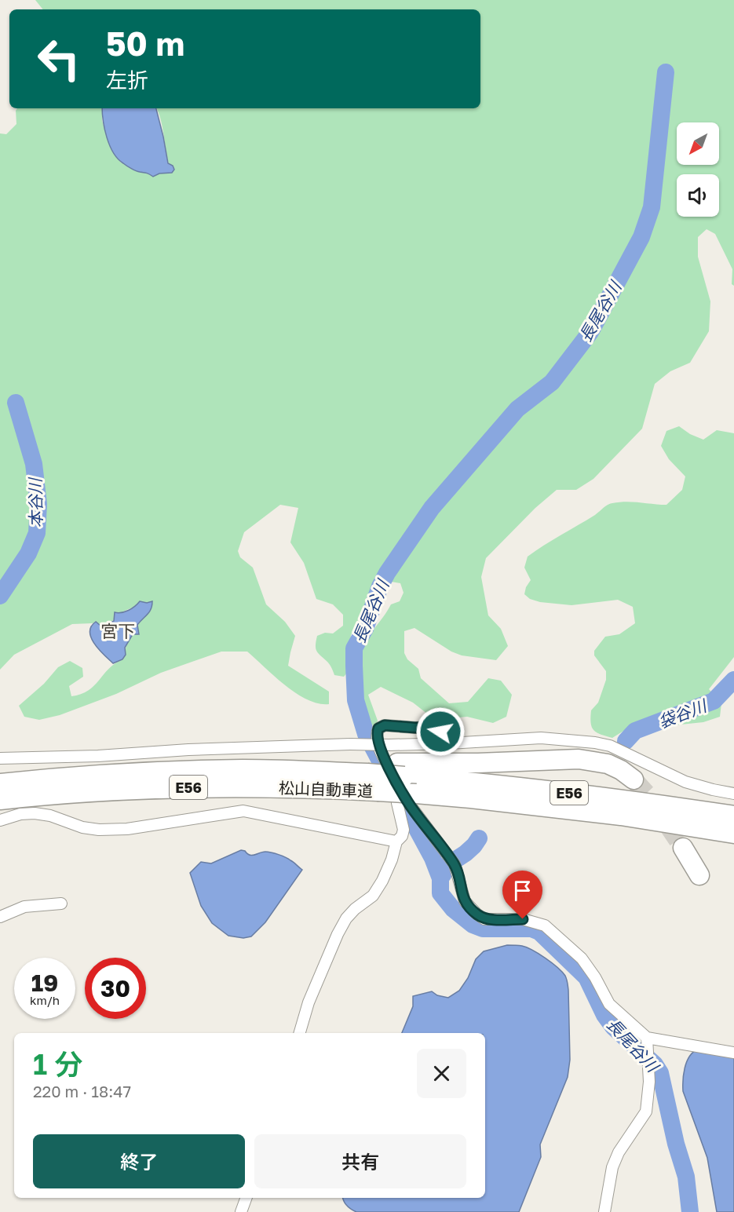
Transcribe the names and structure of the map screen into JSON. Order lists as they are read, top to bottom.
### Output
{
  "streets": {
    "highway": ["E56", "松山自動車道"]
  },
  "districts": ["宮下"],
  "water": ["長尾谷川", "本谷川", "袋谷川"],
  "north": "bottom left",
  "page": {
    "turn": ["50 m", "左折"],
    "speed": "19 km/h",
    "limit": "30",
    "heading": ["1 分", "220 m · 18:47"],
    "buttons": ["終了", "共有"]
  }
}
